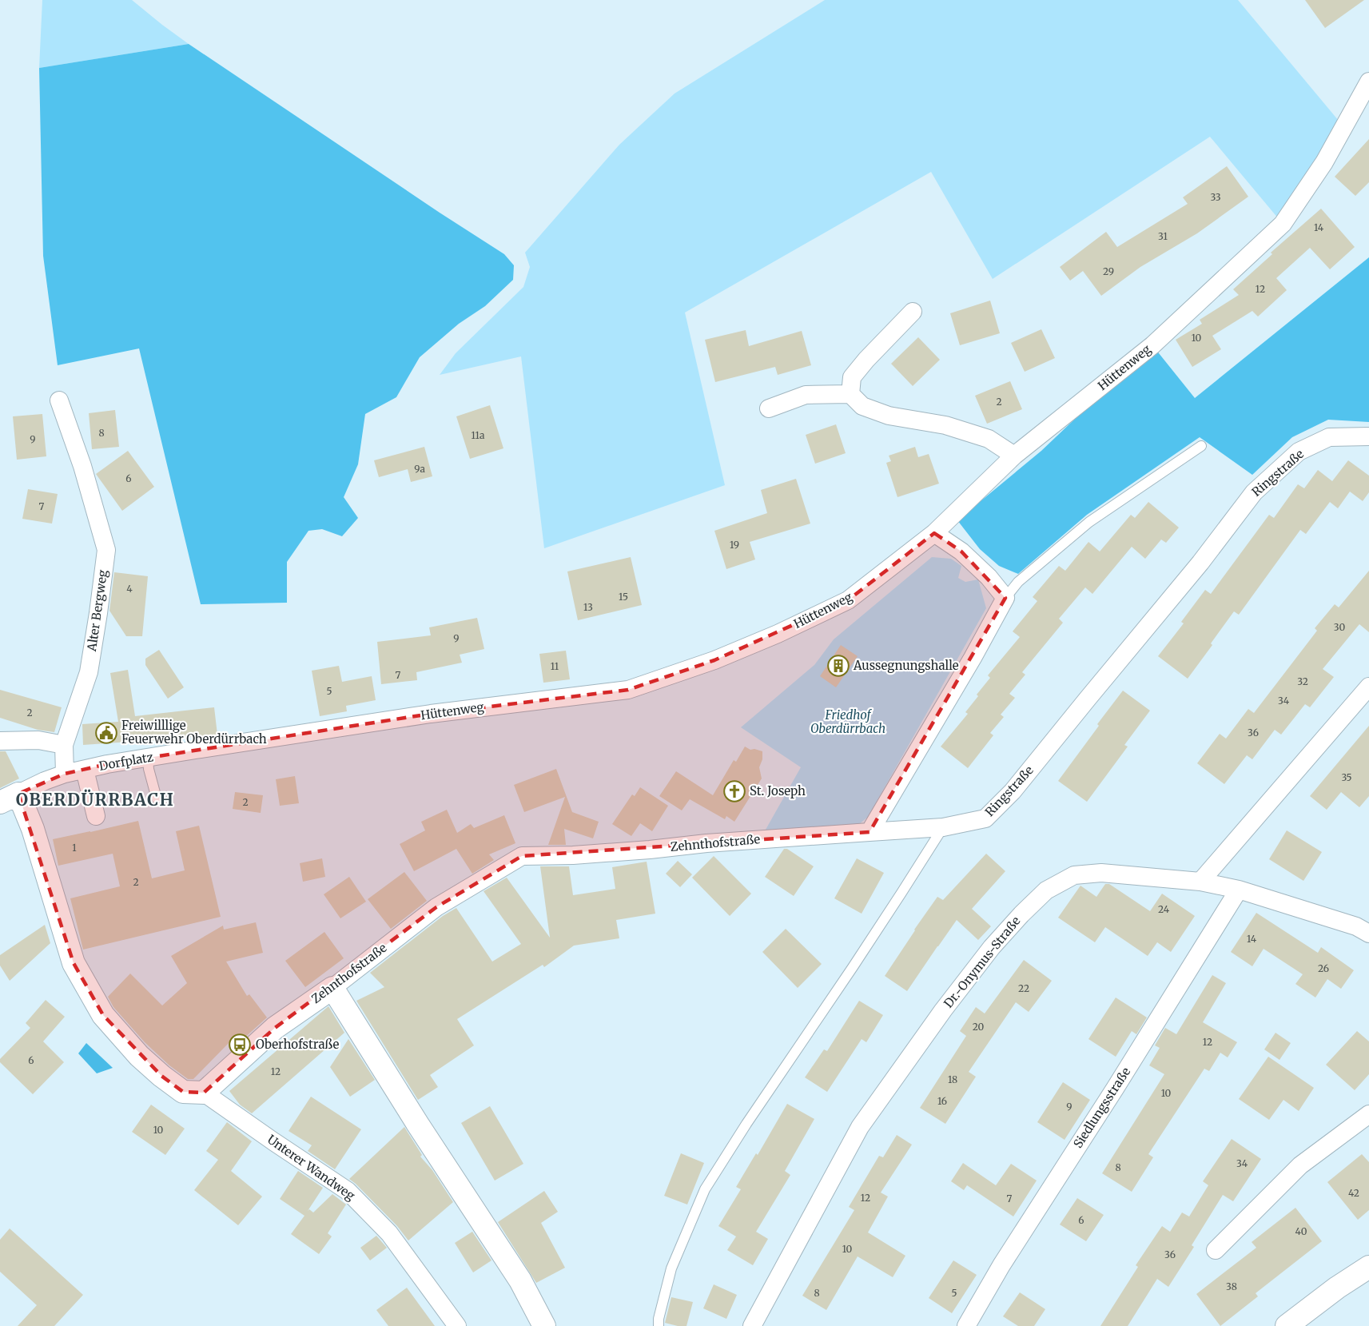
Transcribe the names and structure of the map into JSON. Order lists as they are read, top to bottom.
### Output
{
  "streets": {
    "street": [
      "Hüttenweg",
      "Ringstraße",
      "Alter Bergweg",
      "Dorfplatz",
      "Zehnthofstraße",
      "Dr.-Onymus-Straße",
      "Siedlungsstraße",
      "Unterer Wandweg"
    ]
  },
  "crossings": [
    ["Hüttenweg", "Dorfplatz"],
    ["Ringstraße", "Zehnthofstraße"],
    ["Alter Bergweg", "Dorfplatz"],
    ["Zehnthofstraße", "Unterer Wandweg"],
    ["Dr.-Onymus-Straße", "Siedlungsstraße"]
  ],
  "districts": ["OBERDÜRRBACH"],
  "parks": ["Friedhof Oberdürrbach"],
  "places": {
    "building": ["Aussegnungshalle"],
    "public building": ["Freiwilllige Feuerwehr Oberdürrbach"],
    "church": ["St. Joseph"],
    "bus stop": ["Oberhofstraße"]
  },
  "house_numbers": [
    "33",
    "14",
    "31",
    "29",
    "12",
    "10",
    "2",
    "8",
    "11a",
    "9",
    "9a",
    "6",
    "7",
    "19",
    "4",
    "15",
    "13",
    "30",
    "9",
    "11",
    "7",
    "32",
    "5",
    "34",
    "2",
    "36",
    "35",
    "2",
    "1",
    "2",
    "24",
    "14",
    "26",
    "22",
    "20",
    "12",
    "6",
    "12",
    "18",
    "10",
    "16",
    "9",
    "10",
    "34",
    "8",
    "42",
    "12",
    "7",
    "6",
    "40",
    "10",
    "36",
    "38",
    "8",
    "5"
  ]
}
